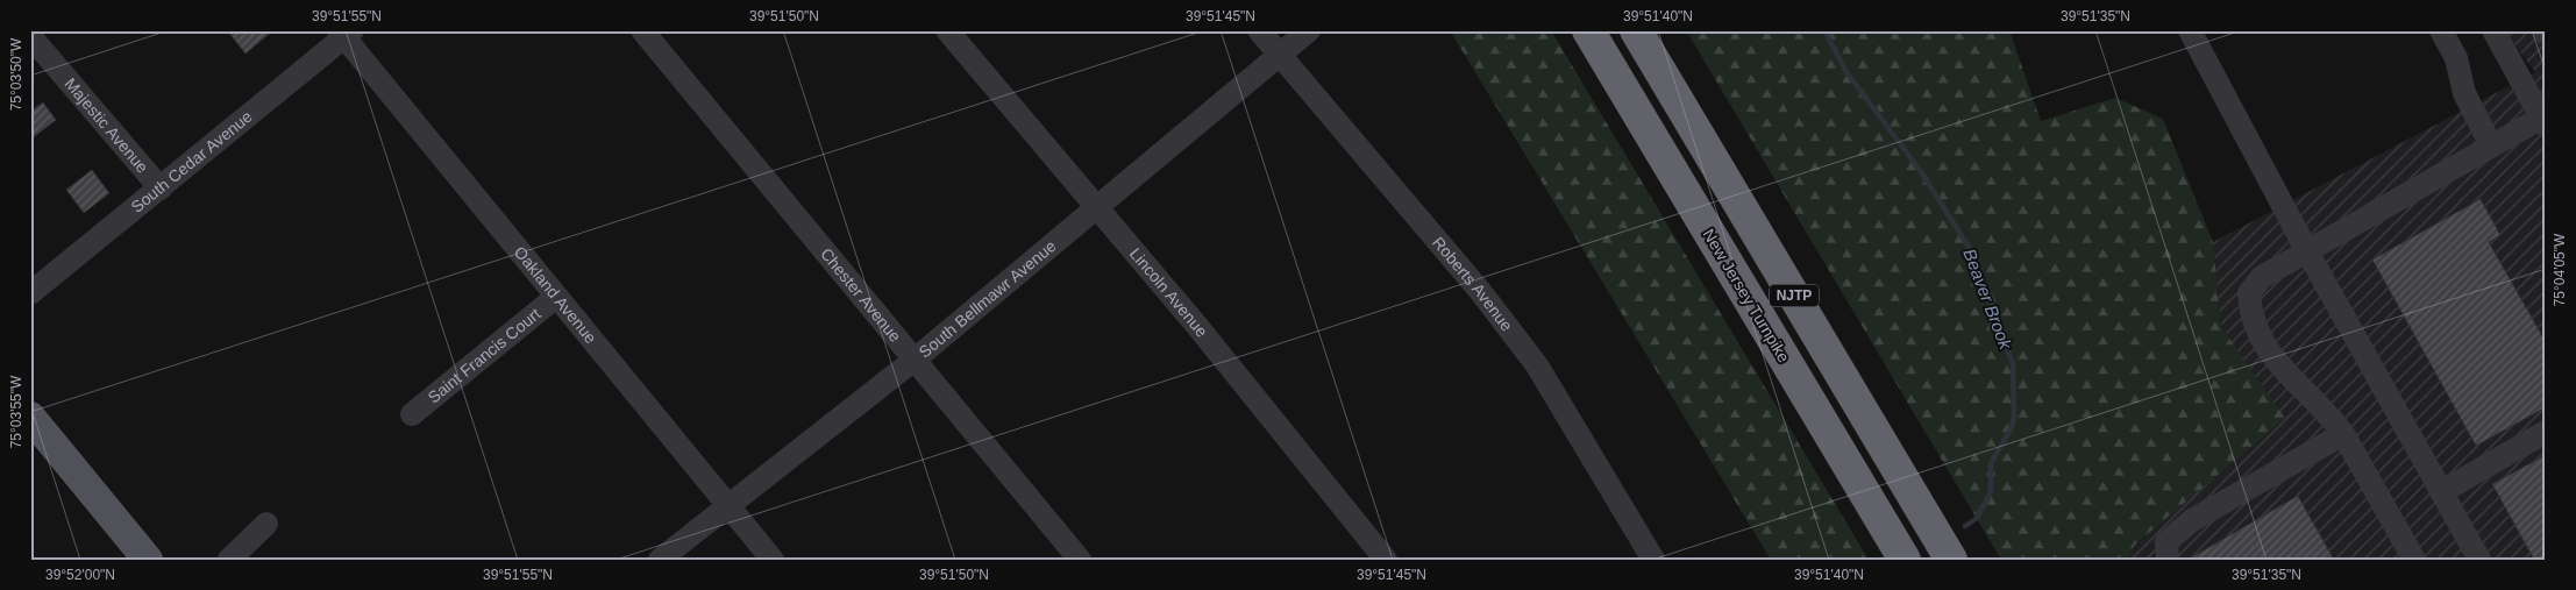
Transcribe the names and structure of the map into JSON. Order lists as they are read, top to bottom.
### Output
{
  "streets": {
    "highway": ["New Jersey Turnpike", "NJTP"],
    "street": [
      "Majestic Avenue",
      "South Cedar Avenue",
      "Roberts Avenue",
      "Lincoln Avenue",
      "Chester Avenue",
      "Oakland Avenue",
      "South Bellmawr Avenue",
      "Saint Francis Court"
    ]
  },
  "crossings": [
    ["Majestic Avenue", "South Cedar Avenue"],
    ["South Cedar Avenue", "Oakland Avenue"],
    ["Roberts Avenue", "South Bellmawr Avenue"],
    ["Lincoln Avenue", "South Bellmawr Avenue"],
    ["Chester Avenue", "South Bellmawr Avenue"],
    ["Oakland Avenue", "South Bellmawr Avenue"],
    ["Oakland Avenue", "Saint Francis Court"]
  ],
  "water": ["Beaver Brook"],
  "coordinates": [
    "39°51'55\"N",
    "39°51'50\"N",
    "39°51'45\"N",
    "39°51'40\"N",
    "39°51'35\"N",
    "75°03'50\"W",
    "75°04'05\"W",
    "75°03'55\"W",
    "39°52'00\"N"
  ]
}
